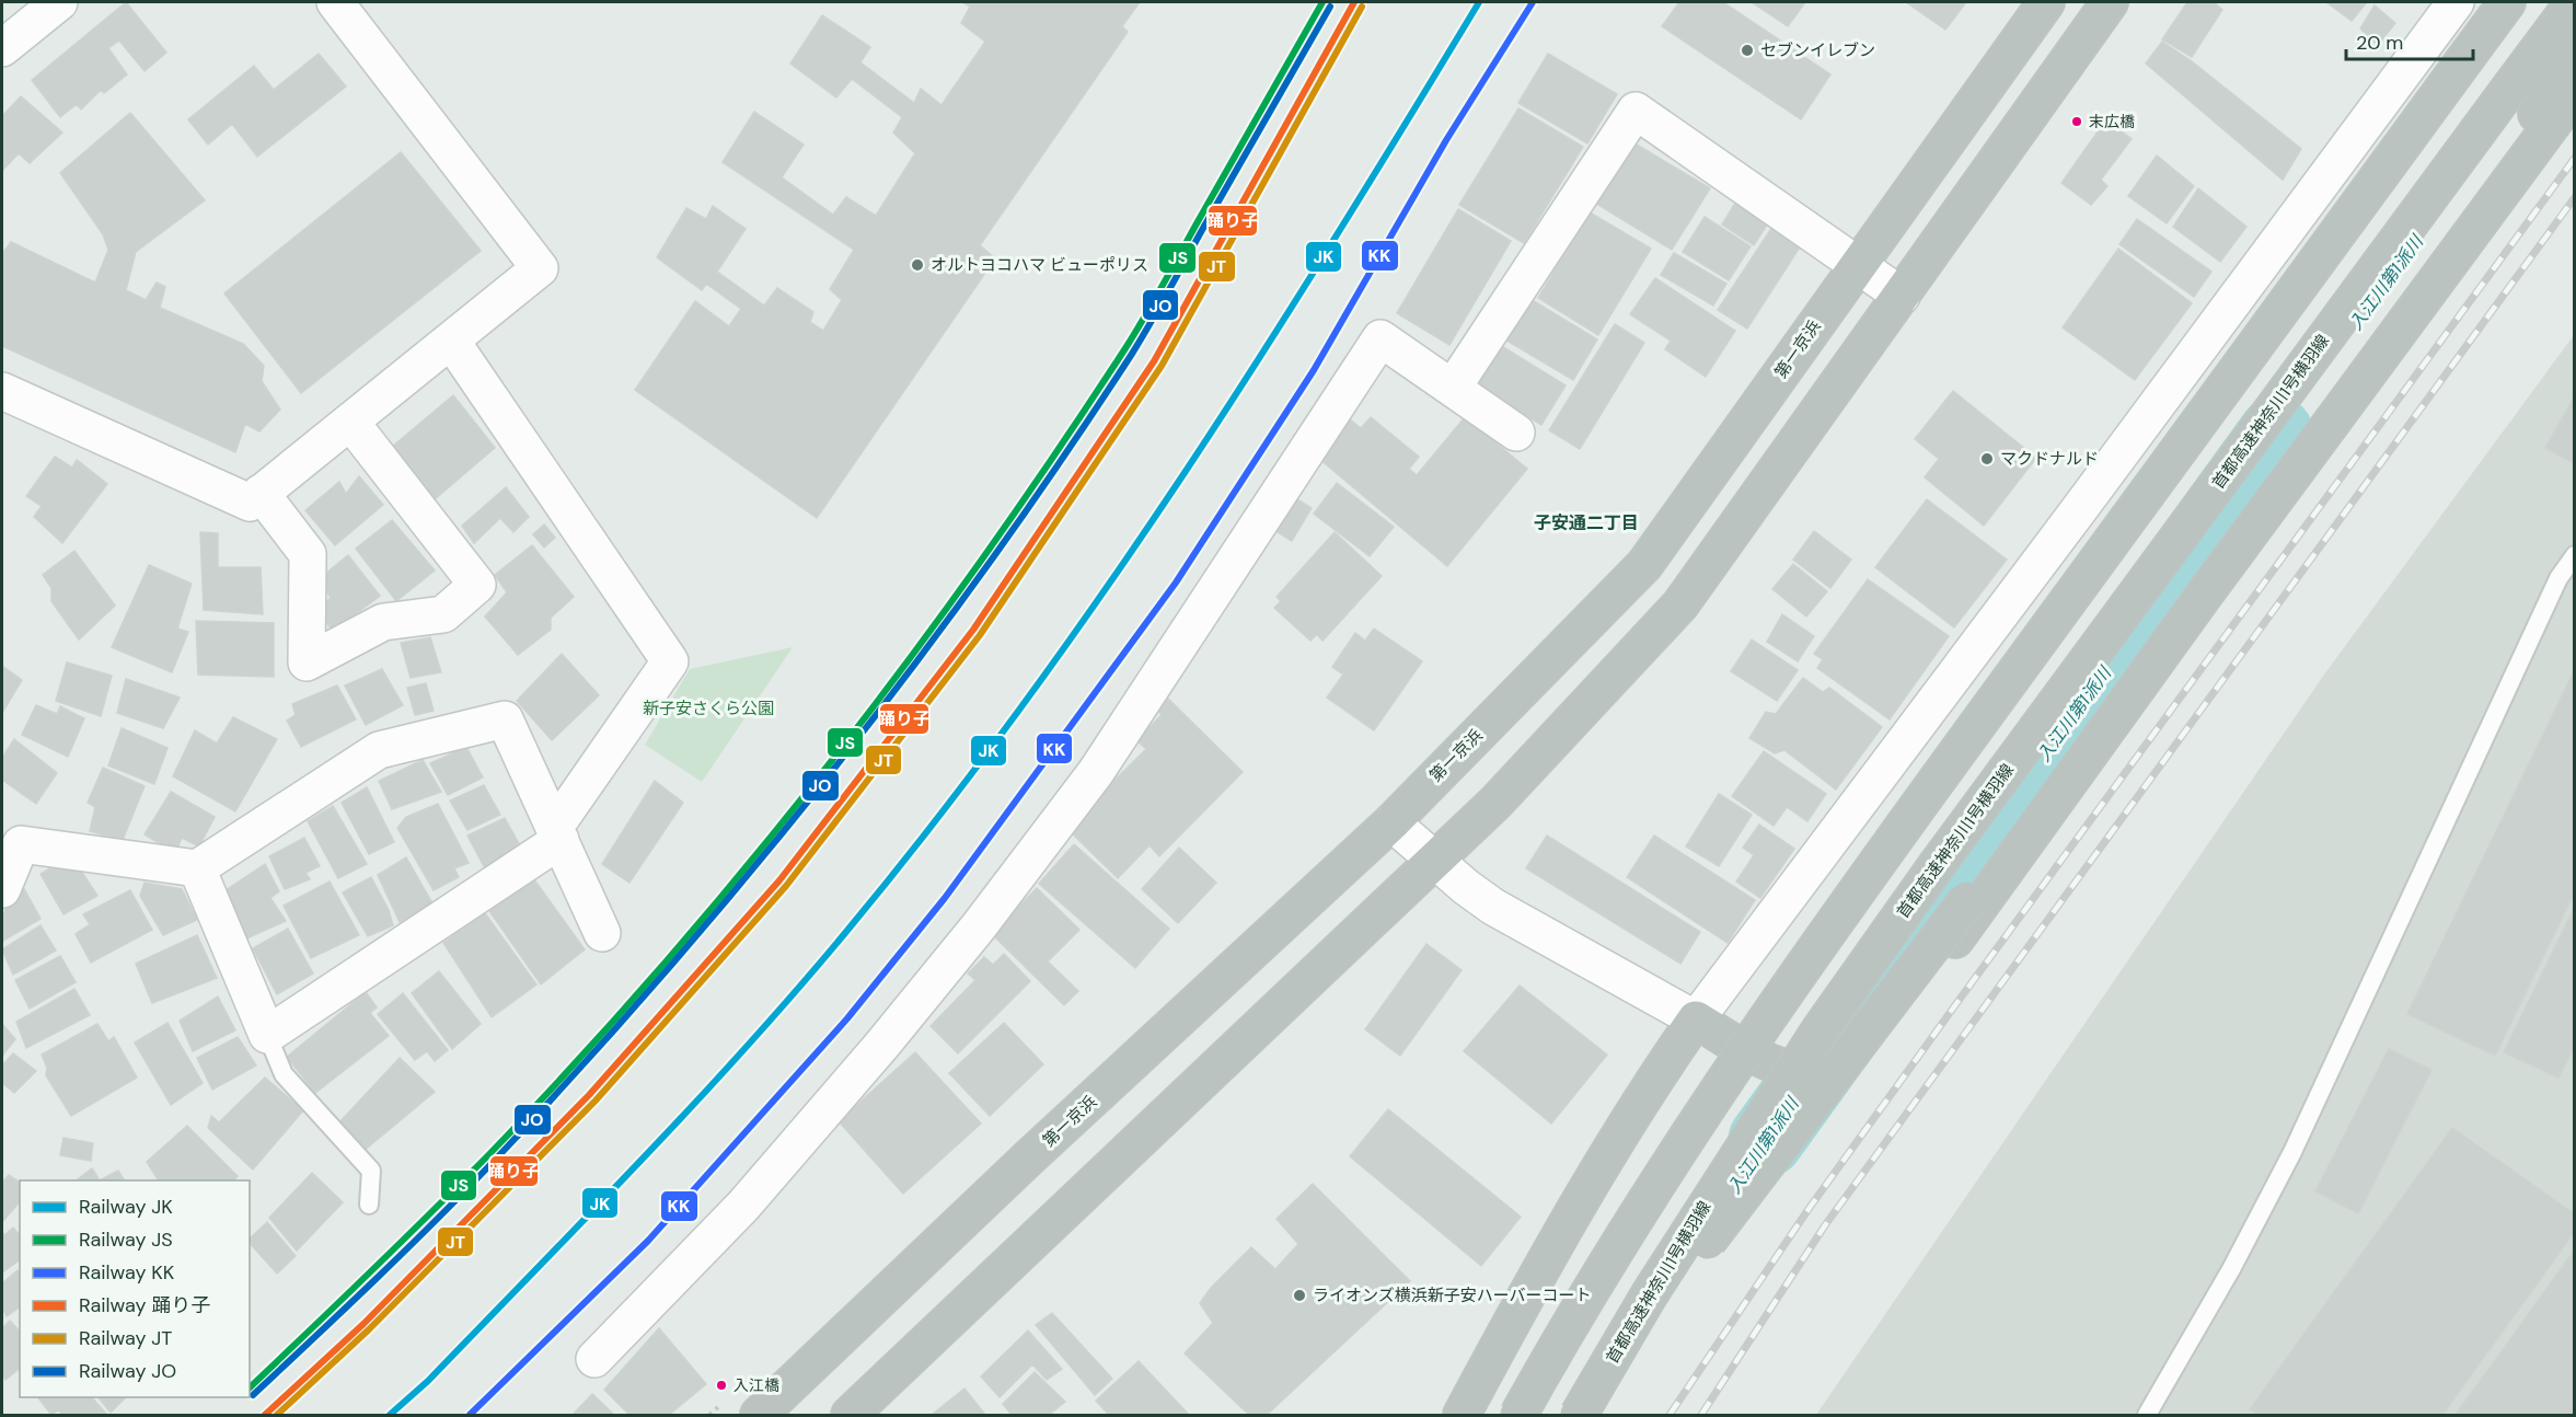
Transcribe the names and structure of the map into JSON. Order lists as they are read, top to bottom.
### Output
{
  "streets": {
    "highway": ["第一京浜", "首都高速神奈川1号横羽線"]
  },
  "districts": ["子安通二丁目"],
  "water": ["入江川第1派川"],
  "parks": ["新子安さくら公園"],
  "places": [
    "セブンイレブン",
    "末広橋",
    "オルトヨコハマ ビューポリス",
    "マクドナルド",
    "ライオンズ横浜新子安ハーバーコート",
    "入江橋"
  ],
  "lines": [
    "rail line JK",
    "rail line JS",
    "rail line KK",
    "rail line 踊り子",
    "rail line JT",
    "rail line JO"
  ],
  "legend": [
    "Railway JK",
    "Railway JS",
    "Railway KK",
    "Railway 踊り子",
    "Railway JT",
    "Railway JO"
  ],
  "scale_bar": "20 m"
}
